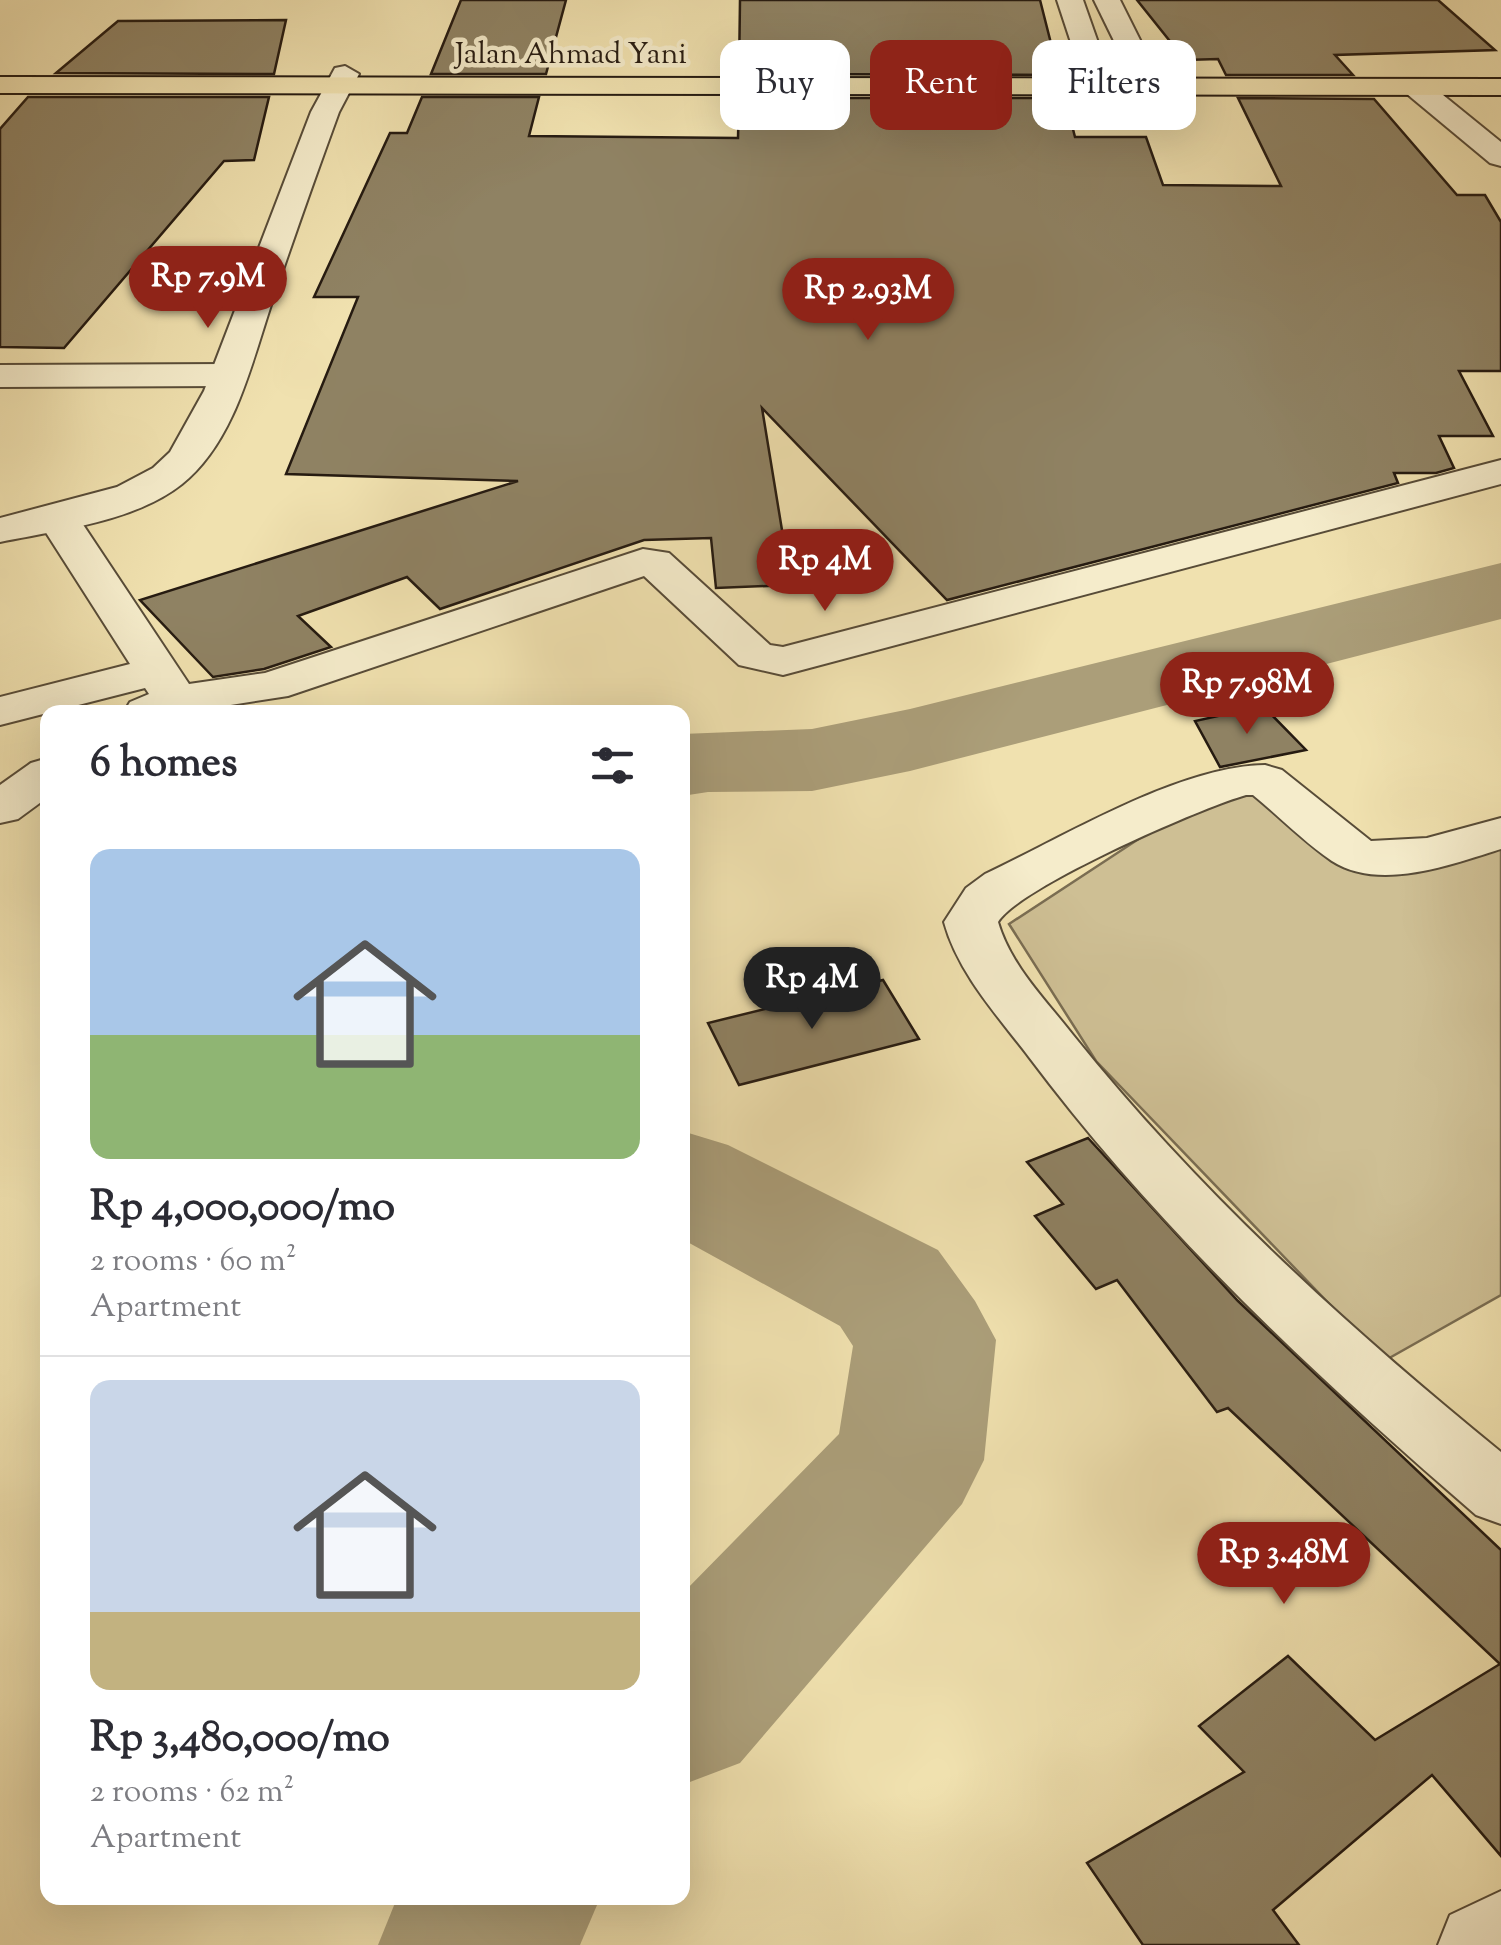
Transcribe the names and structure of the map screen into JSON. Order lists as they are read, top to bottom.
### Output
{
  "streets": {
    "main road": ["Jalan Ahmad Yani"]
  },
  "page": {
    "chip": ["Buy", "Rent", "Filters"],
    "price": [
      "Rp 7.9M",
      "Rp 2.93M",
      "Rp 4M",
      "Rp 7.98M",
      "Rp 4M",
      "Rp 3.48M"
    ],
    "heading": "6 homes",
    "list": [
      {
        "name": "Rp 4,000,000/mo",
        "note": "2 rooms · 60 m² · Apartment"
      },
      {
        "name": "Rp 3,480,000/mo",
        "note": "2 rooms · 62 m² · Apartment"
      }
    ]
  }
}
